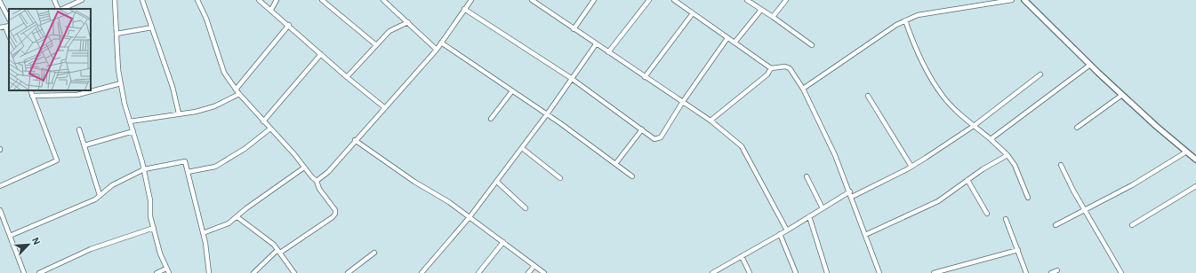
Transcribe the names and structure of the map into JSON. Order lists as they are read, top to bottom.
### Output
{
  "north": "top right"
}
